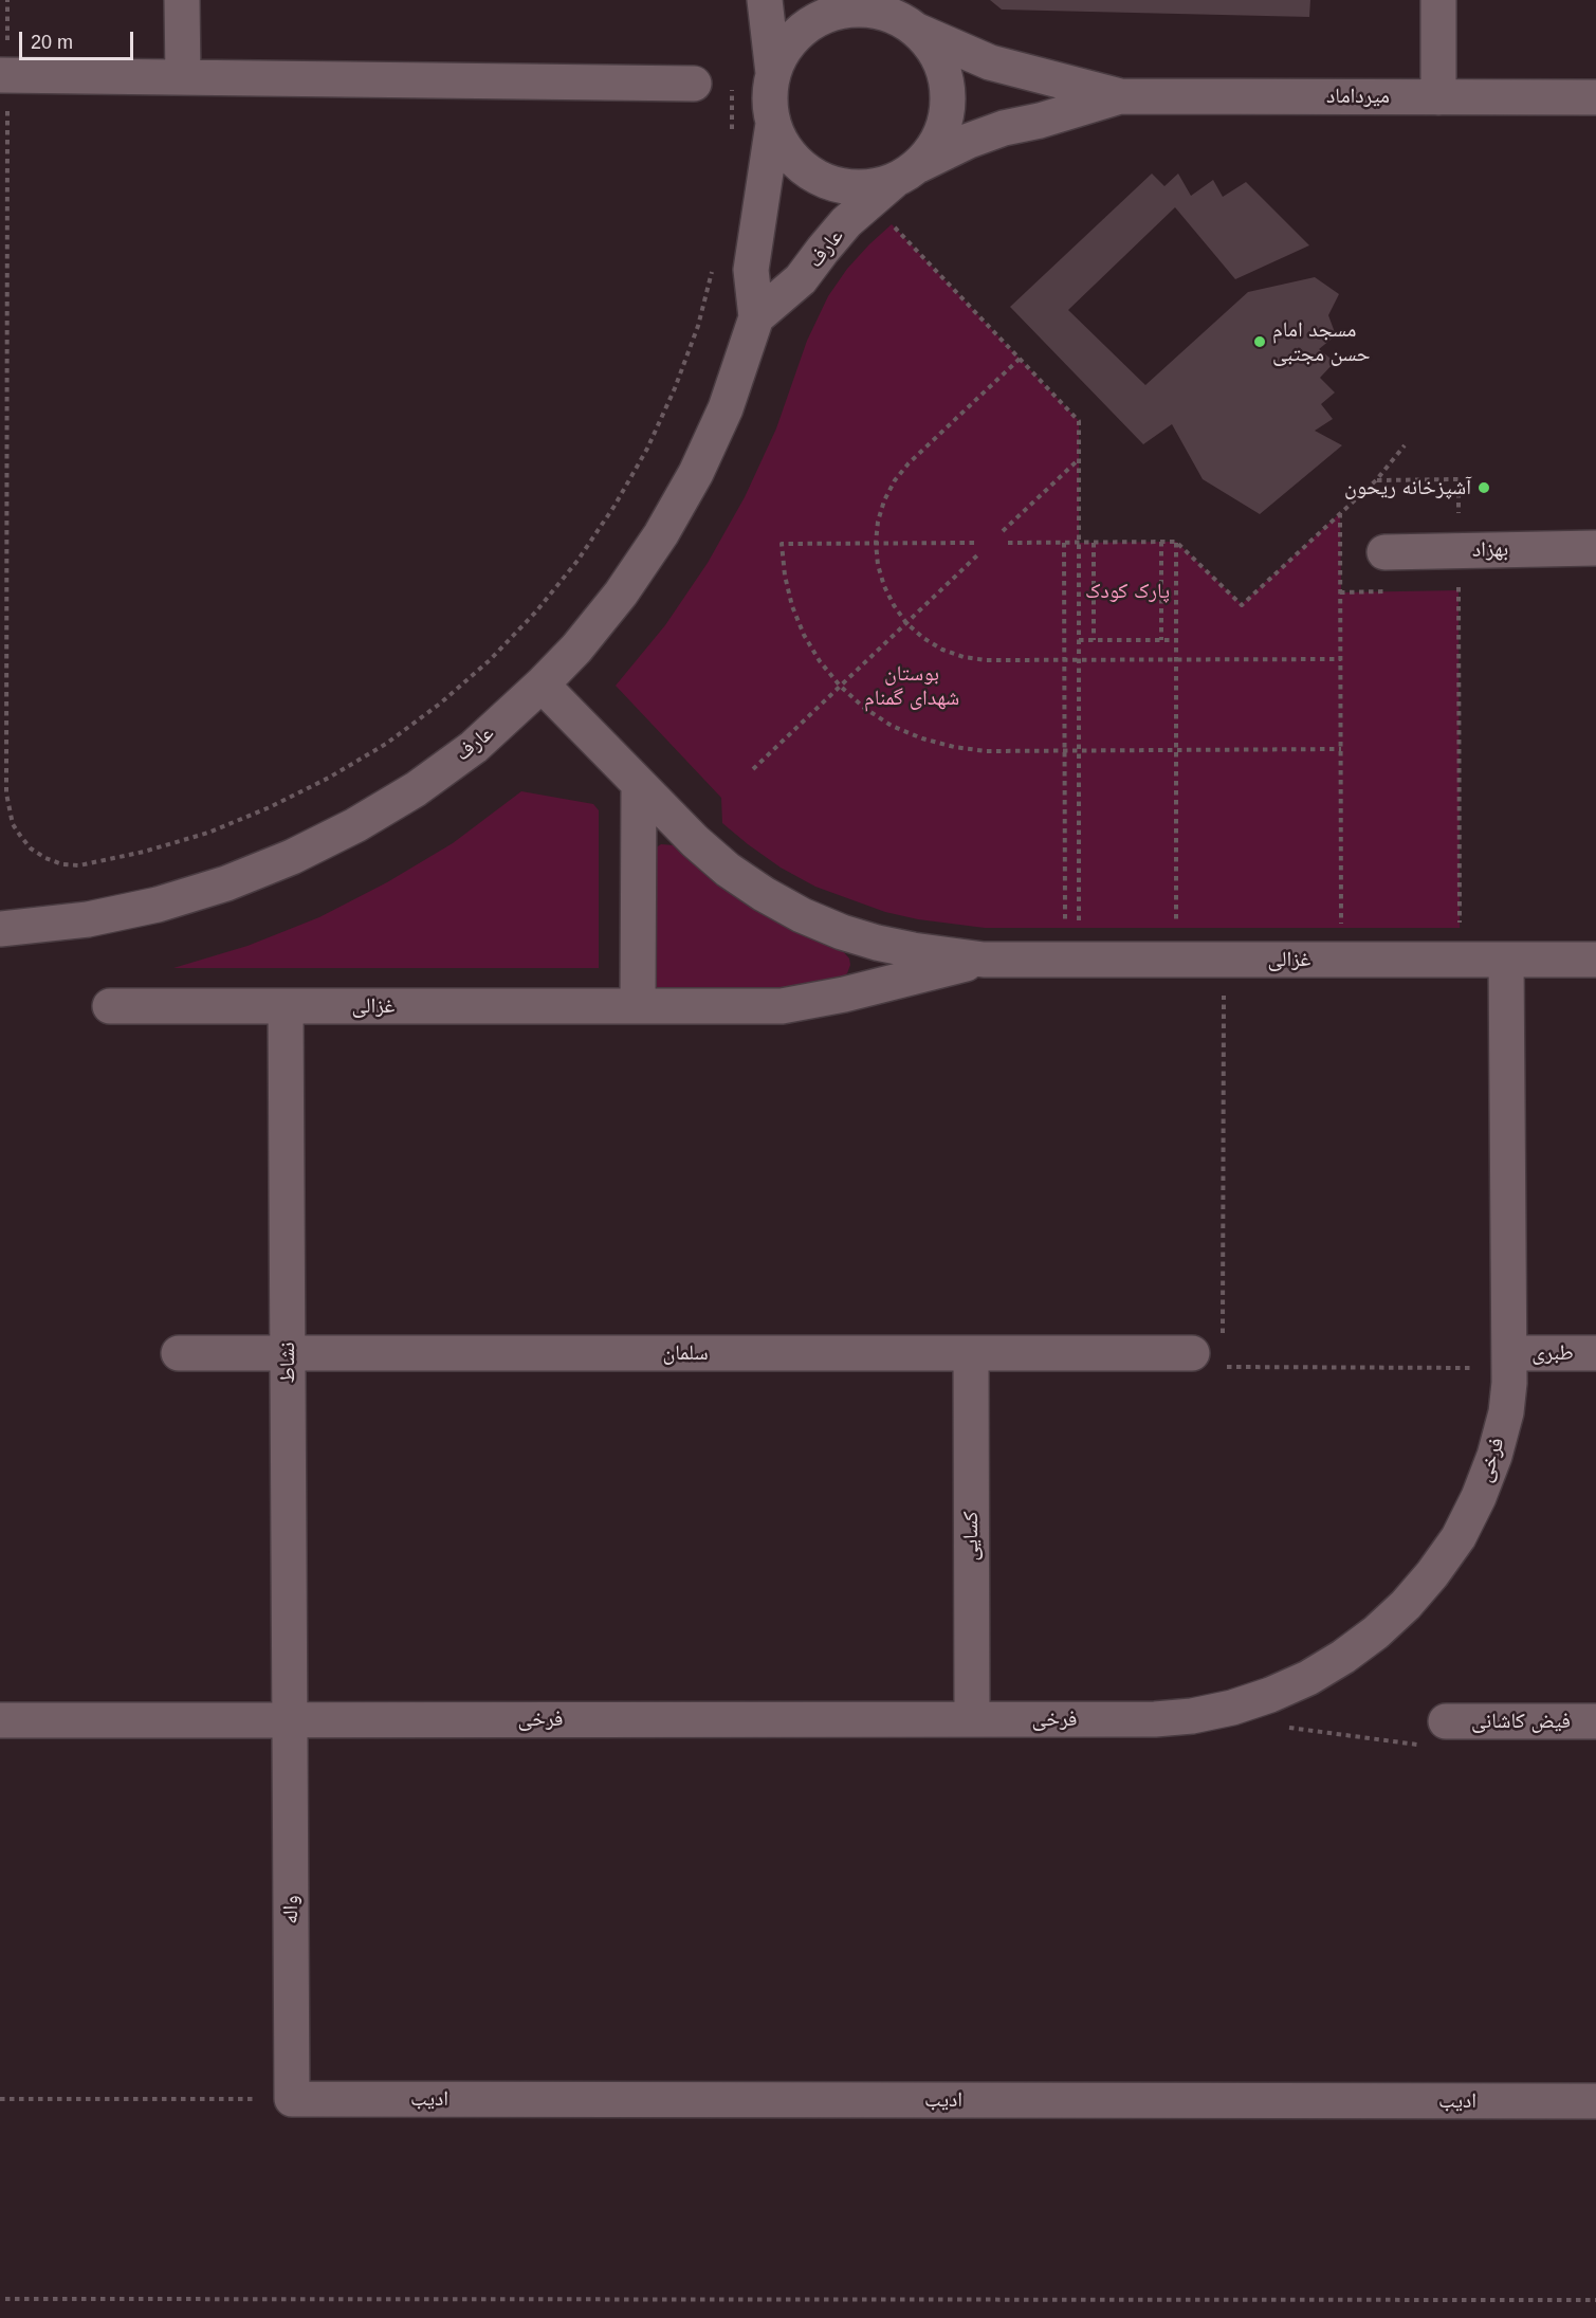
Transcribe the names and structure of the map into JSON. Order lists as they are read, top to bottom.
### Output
{
  "streets": {
    "street": [
      "میرداماد",
      "عارف",
      "بهزاد",
      "غزالی",
      "سلمان",
      "طبری",
      "نشاط",
      "فرخی",
      "کسایی",
      "فیض کاشانی",
      "واله",
      "ادیب"
    ]
  },
  "crossings": [
    ["میرداماد", "عارف"],
    ["عارف", "غزالی"],
    ["غزالی", "نشاط"],
    ["غزالی", "فرخی"],
    ["سلمان", "نشاط"],
    ["سلمان", "کسایی"],
    ["طبری", "فرخی"],
    ["نشاط", "فرخی"],
    ["نشاط", "واله"],
    ["فرخی", "کسایی"],
    ["فرخی", "واله"],
    ["واله", "ادیب"]
  ],
  "parks": ["پارک کودک", "بوستان شهدای گمنام"],
  "places": ["مسجد امام حسن مجتبی", "آشپزخانه ریحون"],
  "scale_bar": "20 m"
}
